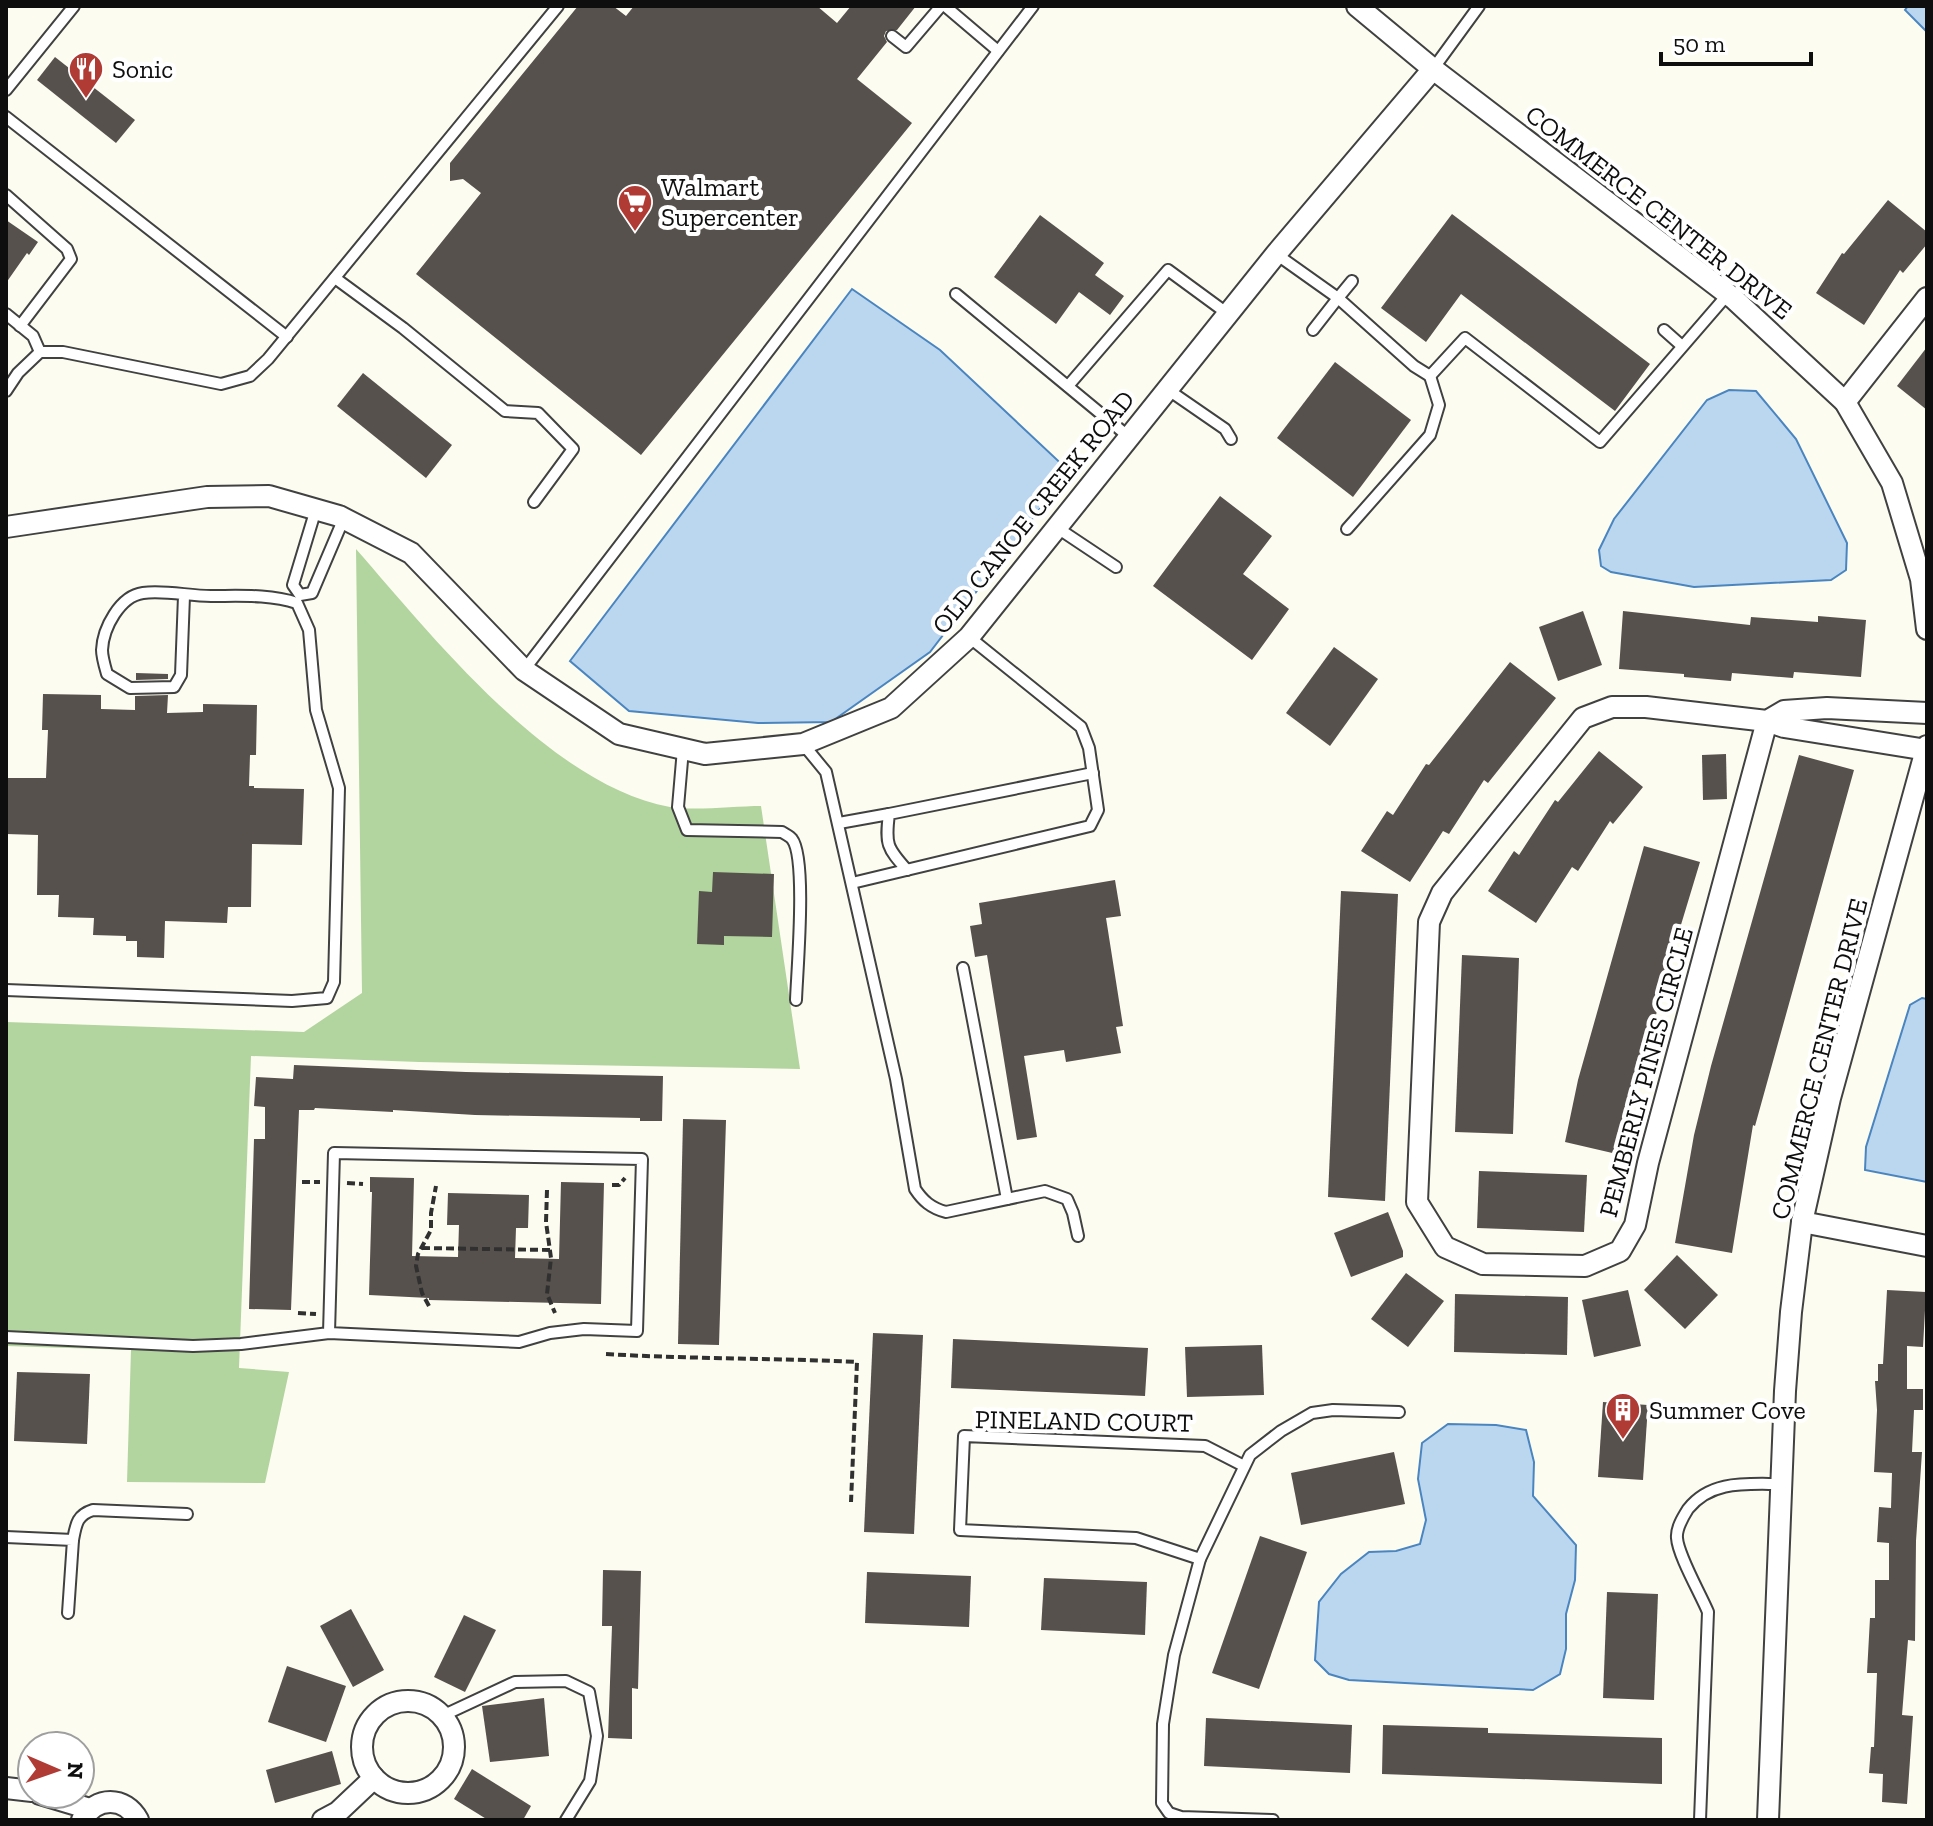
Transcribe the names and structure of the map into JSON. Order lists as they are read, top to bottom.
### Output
{
  "streets": {
    "street": ["COMMERCE CENTER DRIVE", "OLD CANOE CREEK ROAD", "PEMBERLY PINES CIRCLE"],
    "lane": ["PINELAND COURT"]
  },
  "crossings": [
    ["COMMERCE CENTER DRIVE", "OLD CANOE CREEK ROAD"],
    ["COMMERCE CENTER DRIVE", "PEMBERLY PINES CIRCLE"]
  ],
  "places": {
    "restaurant": ["Sonic"],
    "supermarket": ["Walmart Supercenter"],
    "building": ["Summer Cove"]
  },
  "scale_bar": "50 m",
  "north": "right"
}
